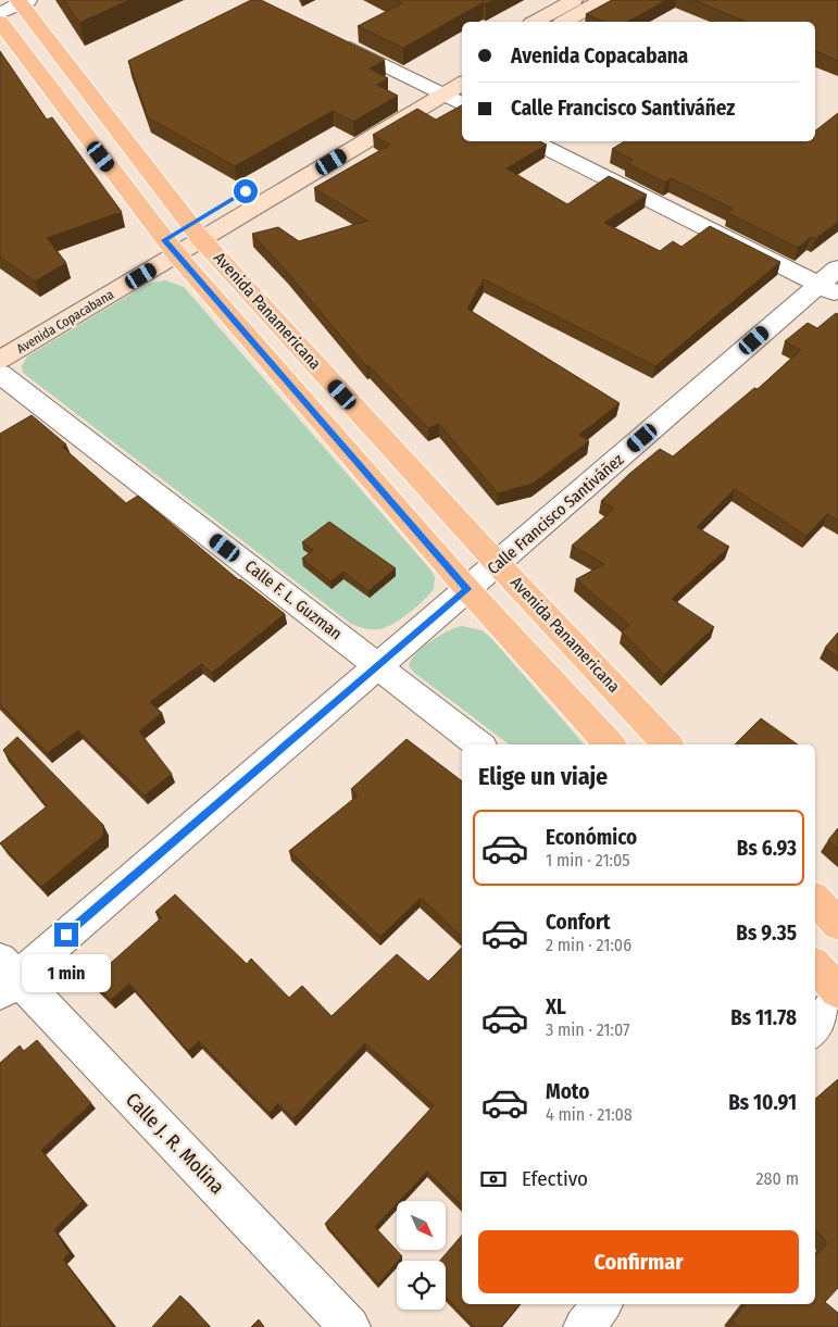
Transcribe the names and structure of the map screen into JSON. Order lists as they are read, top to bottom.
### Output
{
  "streets": {
    "main road": ["Avenida Panamericana", "Avenida Copacabana"],
    "street": ["Calle Francisco Santiváñez", "Calle F. L. Guzman", "Calle J. R. Molina"]
  },
  "crossings": [
    ["Avenida Panamericana", "Avenida Copacabana"],
    ["Avenida Panamericana", "Calle Francisco Santiváñez"],
    ["Calle Francisco Santiváñez", "Calle F. L. Guzman"],
    ["Calle Francisco Santiváñez", "Calle J. R. Molina"]
  ],
  "north": "bottom right",
  "page": {
    "banner": ["Avenida Copacabana", "Calle Francisco Santiváñez"],
    "heading": "Elige un viaje",
    "list": [
      {
        "name": "Económico",
        "note": "1 min · 21:05",
        "value": "Bs 6.93"
      },
      {
        "name": "Confort",
        "note": "2 min · 21:06",
        "value": "Bs 9.35"
      },
      {
        "name": "XL",
        "note": "3 min · 21:07",
        "value": "Bs 11.78"
      },
      {
        "name": "Moto",
        "note": "4 min · 21:08",
        "value": "Bs 10.91"
      }
    ],
    "bubble": "1 min",
    "pay": ["Efectivo", "280 m"],
    "buttons": "Confirmar"
  }
}
